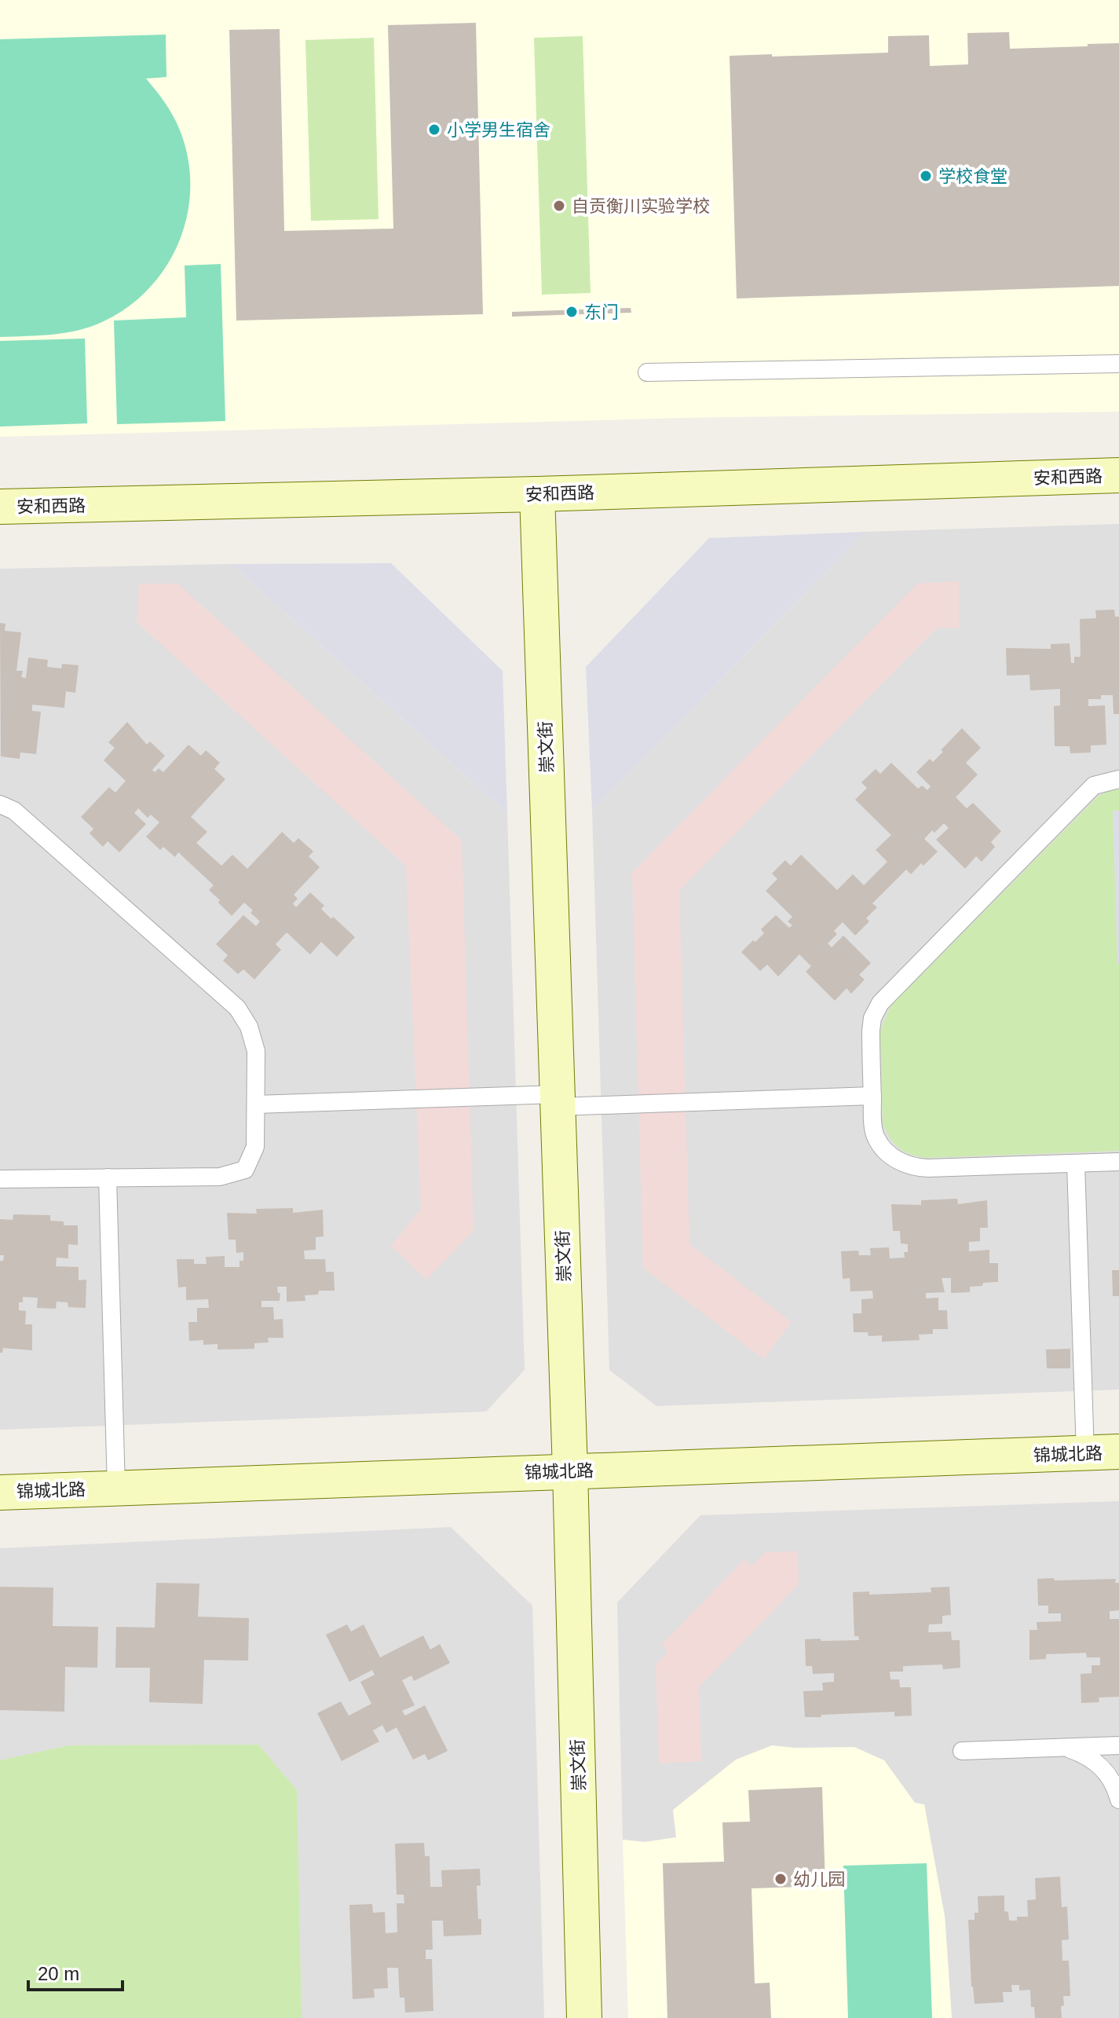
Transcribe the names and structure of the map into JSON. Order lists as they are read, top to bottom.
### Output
{
  "streets": {
    "street": ["安和西路", "崇文街", "锦城北路"]
  },
  "crossings": [
    ["安和西路", "崇文街"],
    ["崇文街", "锦城北路"]
  ],
  "places": [
    "小学男生宿舍",
    "学校食堂",
    "自贡衡川实验学校",
    "东门",
    "幼儿园"
  ],
  "scale_bar": "20 m"
}
